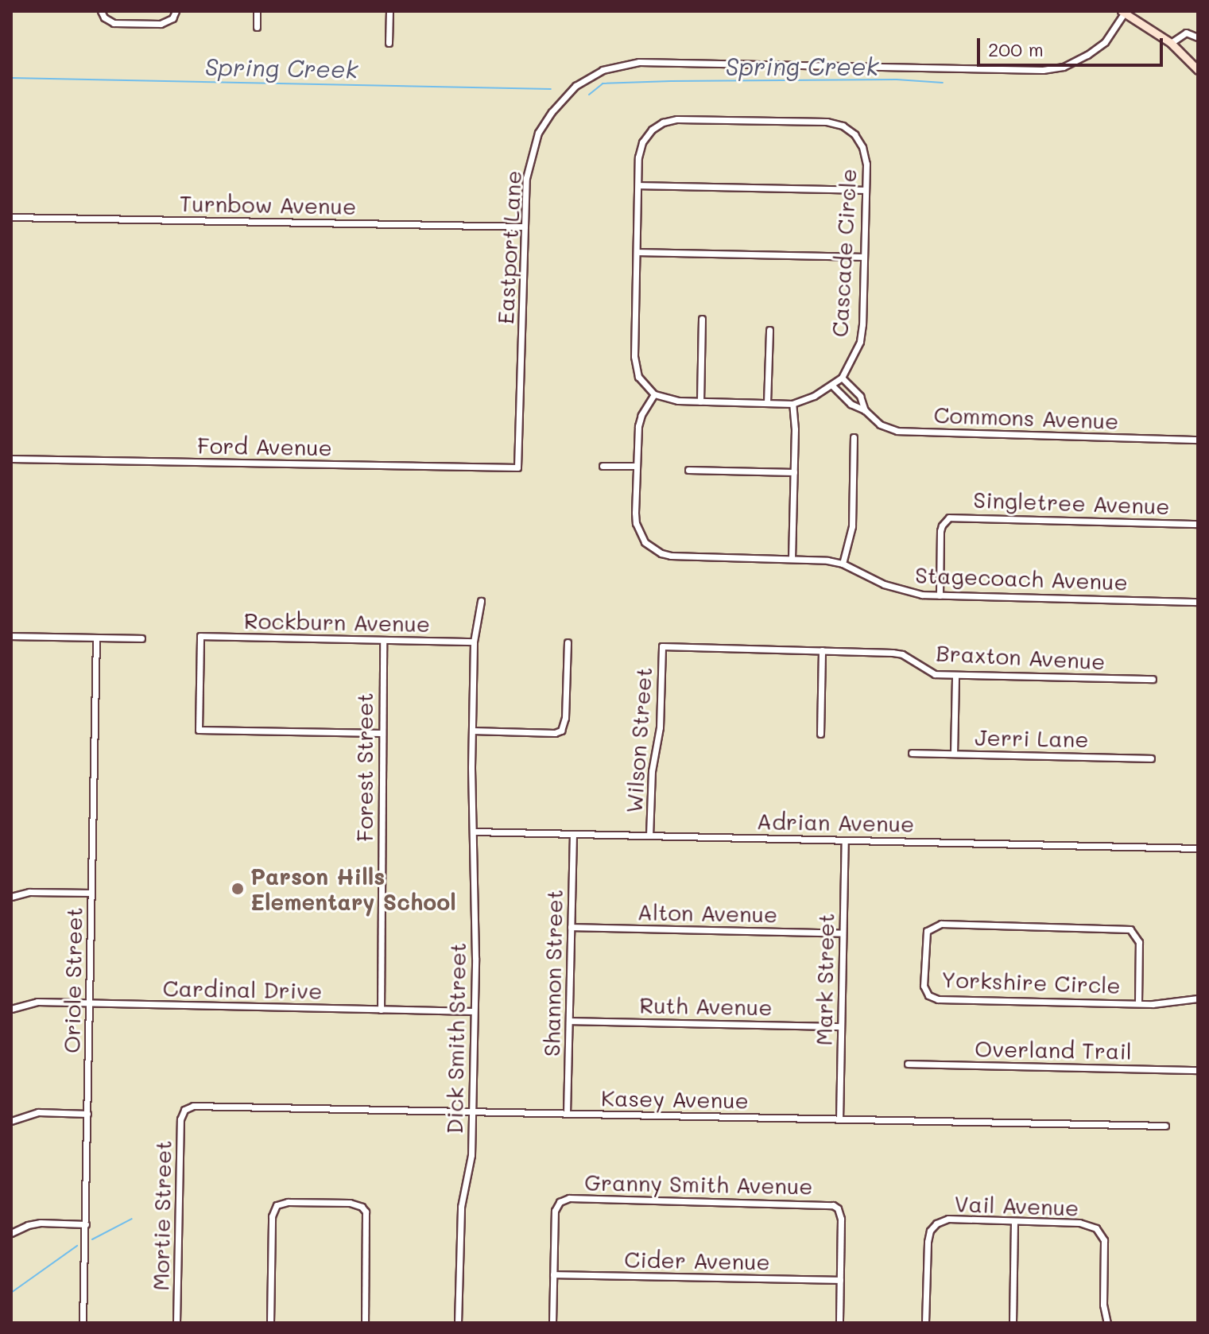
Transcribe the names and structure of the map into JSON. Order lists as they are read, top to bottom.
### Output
{
  "streets": {
    "street": [
      "Turnbow Avenue",
      "Eastport Lane",
      "Cascade Circle",
      "Commons Avenue",
      "Ford Avenue",
      "Singletree Avenue",
      "Stagecoach Avenue",
      "Rockburn Avenue",
      "Braxton Avenue",
      "Jerri Lane",
      "Wilson Street",
      "Forest Street",
      "Adrian Avenue",
      "Alton Avenue",
      "Shannon Street",
      "Mark Street",
      "Oriole Street",
      "Yorkshire Circle",
      "Cardinal Drive",
      "Ruth Avenue",
      "Dick Smith Street",
      "Overland Trail",
      "Kasey Avenue",
      "Granny Smith Avenue",
      "Vail Avenue",
      "Mortie Street",
      "Cider Avenue"
    ]
  },
  "crossings": [
    ["Turnbow Avenue", "Eastport Lane"],
    ["Eastport Lane", "Ford Avenue"],
    ["Cascade Circle", "Commons Avenue"],
    ["Cascade Circle", "Stagecoach Avenue"],
    ["Singletree Avenue", "Stagecoach Avenue"],
    ["Rockburn Avenue", "Forest Street"],
    ["Rockburn Avenue", "Dick Smith Street"],
    ["Braxton Avenue", "Wilson Street"],
    ["Wilson Street", "Adrian Avenue"],
    ["Forest Street", "Cardinal Drive"],
    ["Adrian Avenue", "Shannon Street"],
    ["Adrian Avenue", "Mark Street"],
    ["Adrian Avenue", "Dick Smith Street"],
    ["Alton Avenue", "Shannon Street"],
    ["Alton Avenue", "Mark Street"],
    ["Shannon Street", "Ruth Avenue"],
    ["Shannon Street", "Kasey Avenue"],
    ["Mark Street", "Ruth Avenue"],
    ["Mark Street", "Kasey Avenue"],
    ["Oriole Street", "Cardinal Drive"],
    ["Cardinal Drive", "Dick Smith Street"],
    ["Dick Smith Street", "Kasey Avenue"],
    ["Kasey Avenue", "Mortie Street"],
    ["Granny Smith Avenue", "Cider Avenue"]
  ],
  "water": ["Spring Creek"],
  "places": ["Parson Hills Elementary School"],
  "scale_bar": "200 m"
}
